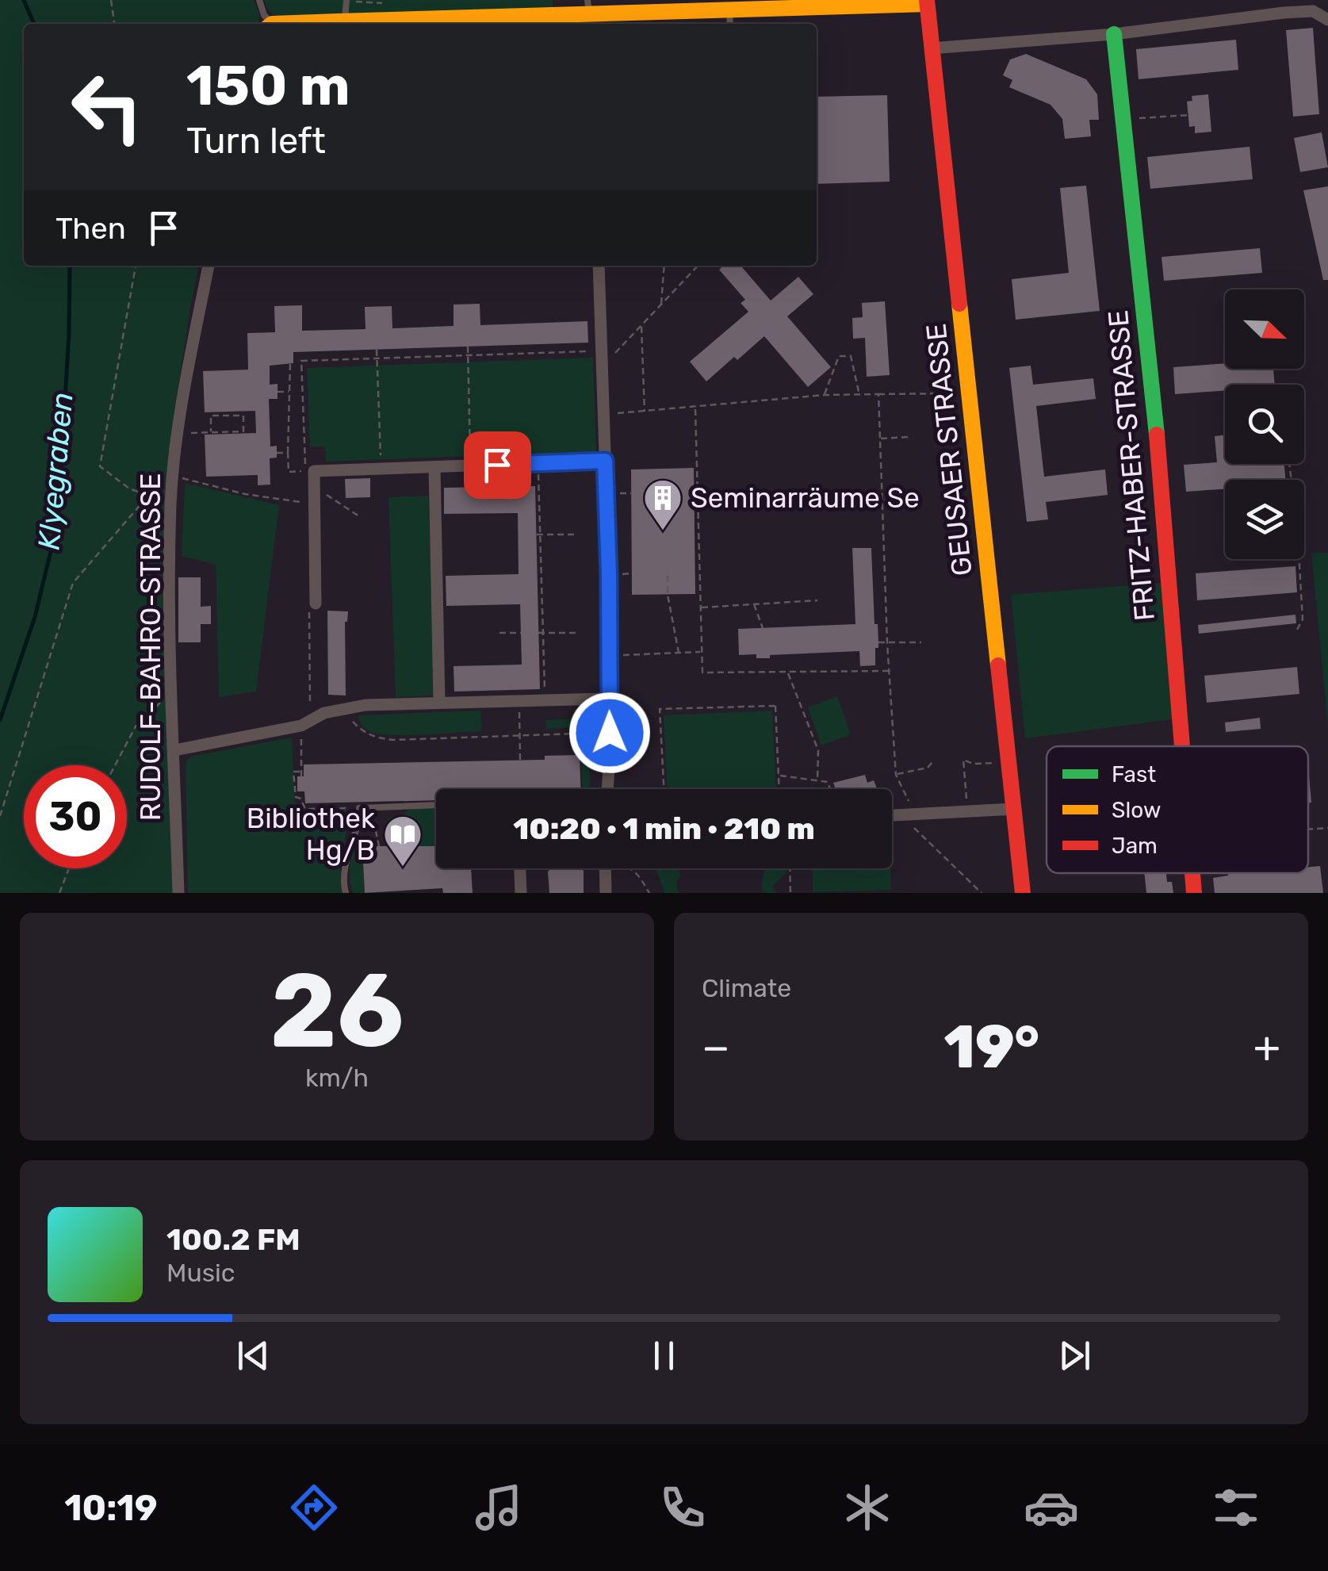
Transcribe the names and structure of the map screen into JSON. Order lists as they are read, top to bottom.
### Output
{
  "streets": {
    "street": ["GEUSAER STRASSE", "FRITZ-HABER-STRASSE", "RUDOLF-BAHRO-STRASSE"]
  },
  "water": ["Klyegraben"],
  "places": {
    "building": ["Seminarräume Se"],
    "library": ["Bibliothek Hg/B"]
  },
  "legend": ["Fast", "Slow", "Jam"],
  "north": "bottom right",
  "page": {
    "turn": ["150 m", "Turn left"],
    "then": "Then",
    "limit": "30",
    "trip": "10:20 · 1 min · 210 m",
    "tile": [
      ["26", "km/h"],
      "Climate"
    ],
    "heat": ["−", "19°", "+"],
    "song": ["100.2 FM", "Music"],
    "tabs": "10:19"
  }
}
